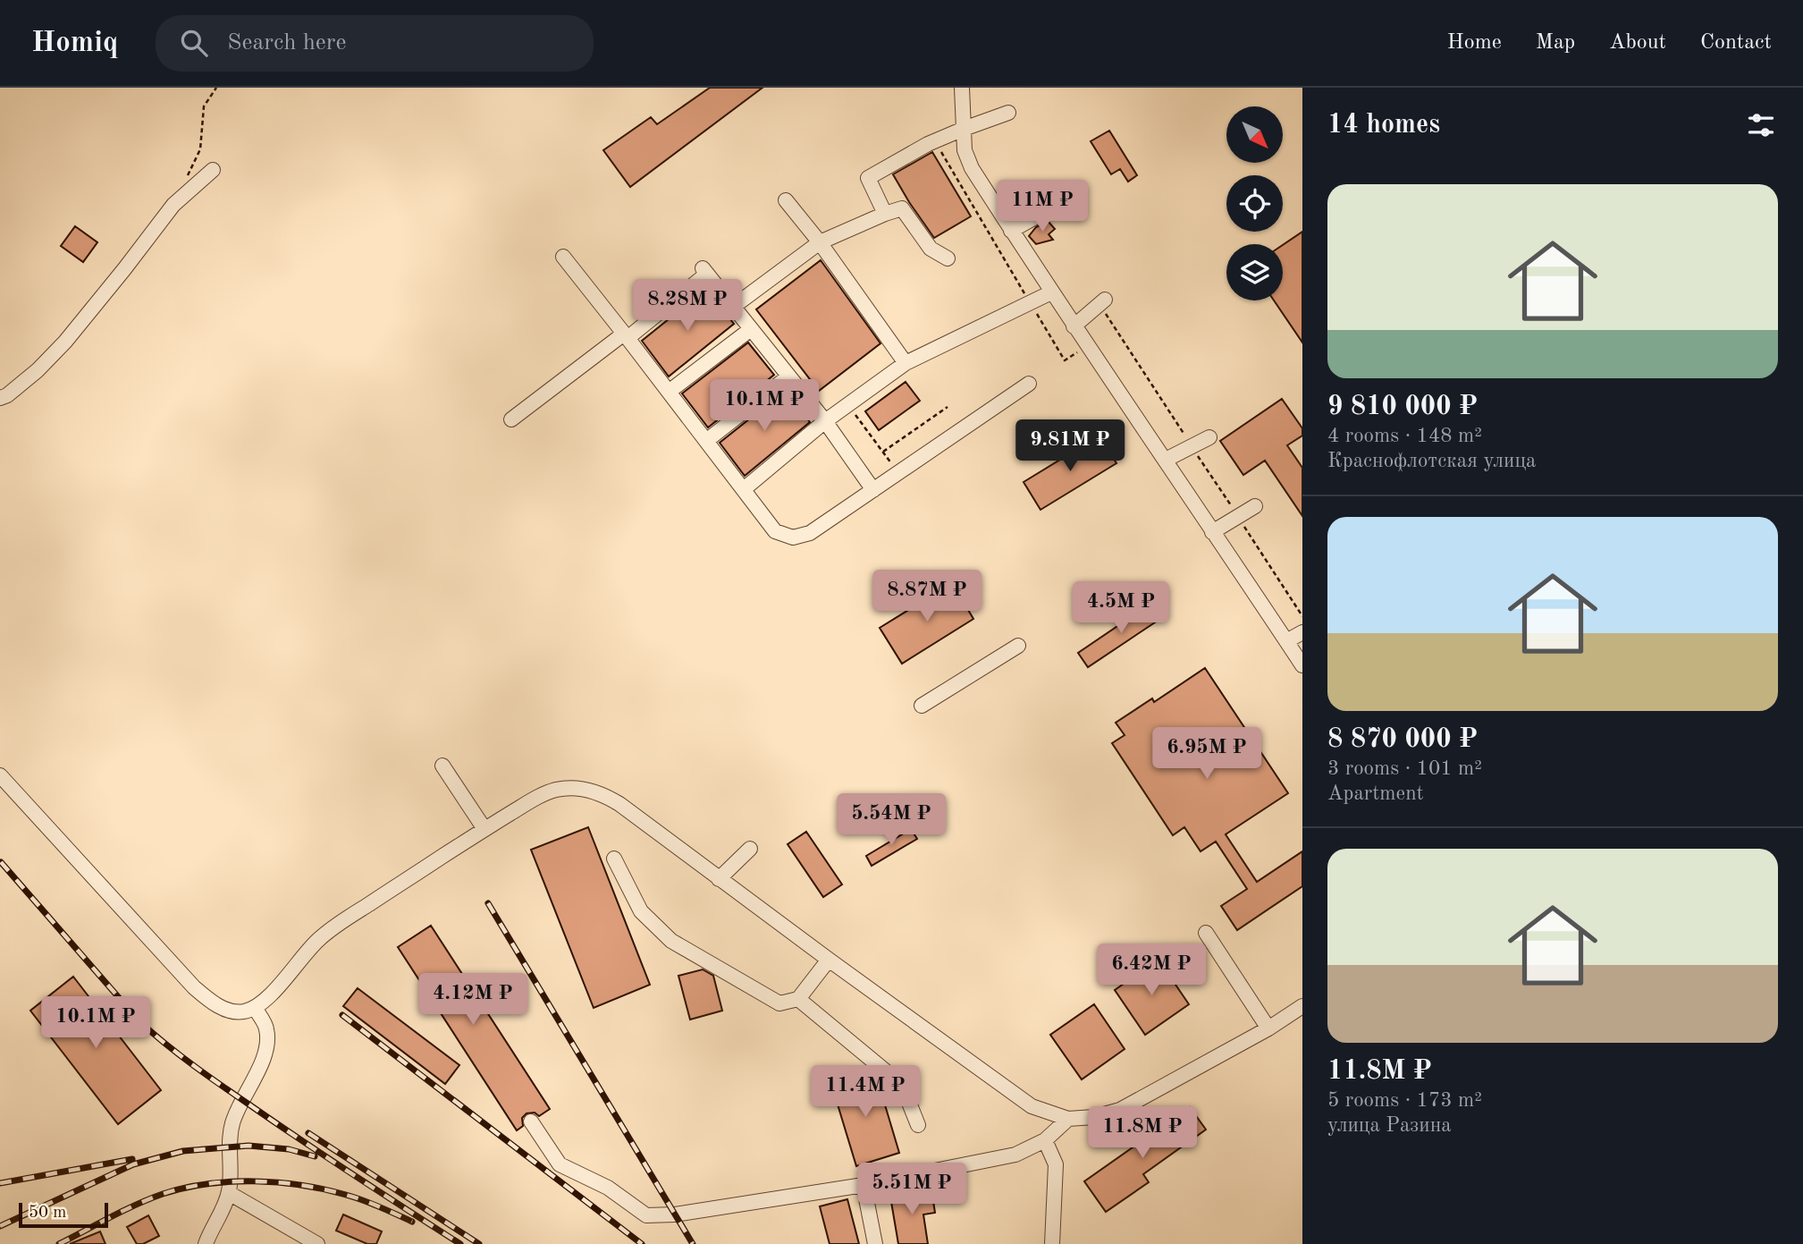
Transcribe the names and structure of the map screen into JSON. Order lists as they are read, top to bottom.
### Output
{
  "scale_bar": "50 m",
  "north": "bottom right",
  "page": {
    "header": "Homiq",
    "search": "Search here",
    "nav": [
      "Home",
      "Map",
      "About",
      "Contact"
    ],
    "heading": "14 homes",
    "list": [
      {
        "name": "9 810 000 ₽",
        "note": "4 rooms · 148 m² · Краснофлотская улица"
      },
      {
        "name": "8 870 000 ₽",
        "note": "3 rooms · 101 m² · Apartment"
      },
      {
        "name": "11.8M ₽",
        "note": "5 rooms · 173 m² · улица Разина"
      }
    ],
    "price": [
      "11M ₽",
      "8.28M ₽",
      "10.1M ₽",
      "9.81M ₽",
      "8.87M ₽",
      "4.5M ₽",
      "6.95M ₽",
      "5.54M ₽",
      "6.42M ₽",
      "4.12M ₽",
      "10.1M ₽",
      "11.4M ₽",
      "11.8M ₽",
      "5.51M ₽"
    ],
    "scale": "50 m"
  }
}
